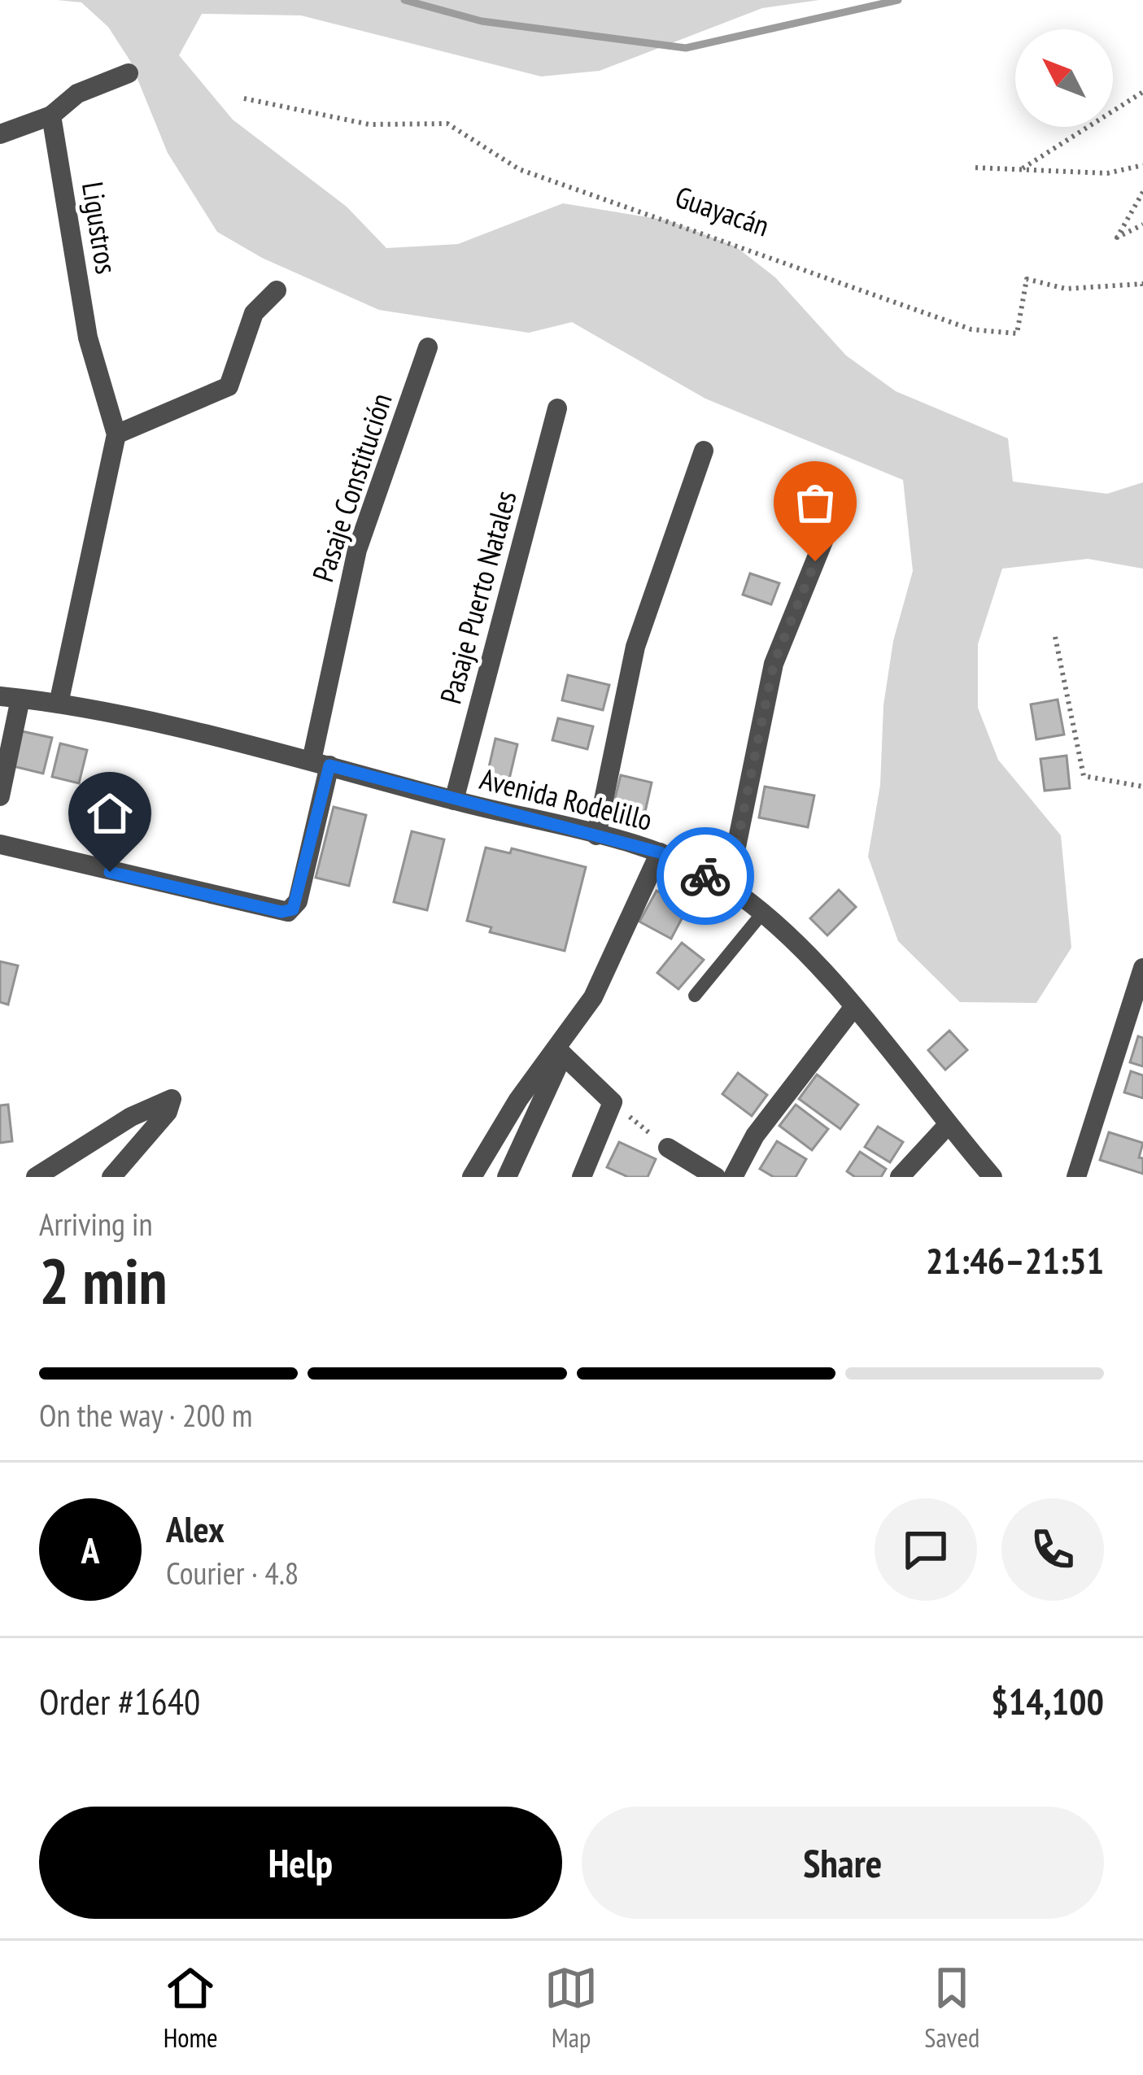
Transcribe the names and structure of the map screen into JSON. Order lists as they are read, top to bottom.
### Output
{
  "streets": {
    "street": [
      "Ligustros",
      "Pasaje Constitución",
      "Pasaje Puerto Natales",
      "Avenida Rodelillo"
    ],
    "path": ["Guayacán"]
  },
  "crossings": [
    ["Ligustros", "Avenida Rodelillo"],
    ["Pasaje Constitución", "Avenida Rodelillo"],
    ["Pasaje Puerto Natales", "Avenida Rodelillo"]
  ],
  "north": "top left",
  "page": {
    "heading": ["2 min", "Arriving in", "21:46–21:51"],
    "panel": [
      "Alex",
      "Courier · 4.8",
      "Order #1640",
      "$14,100"
    ],
    "bar": "On the way · 200 m",
    "round": "A",
    "buttons": ["Help", "Share"],
    "tabs": ["Home", "Map", "Saved"]
  }
}
